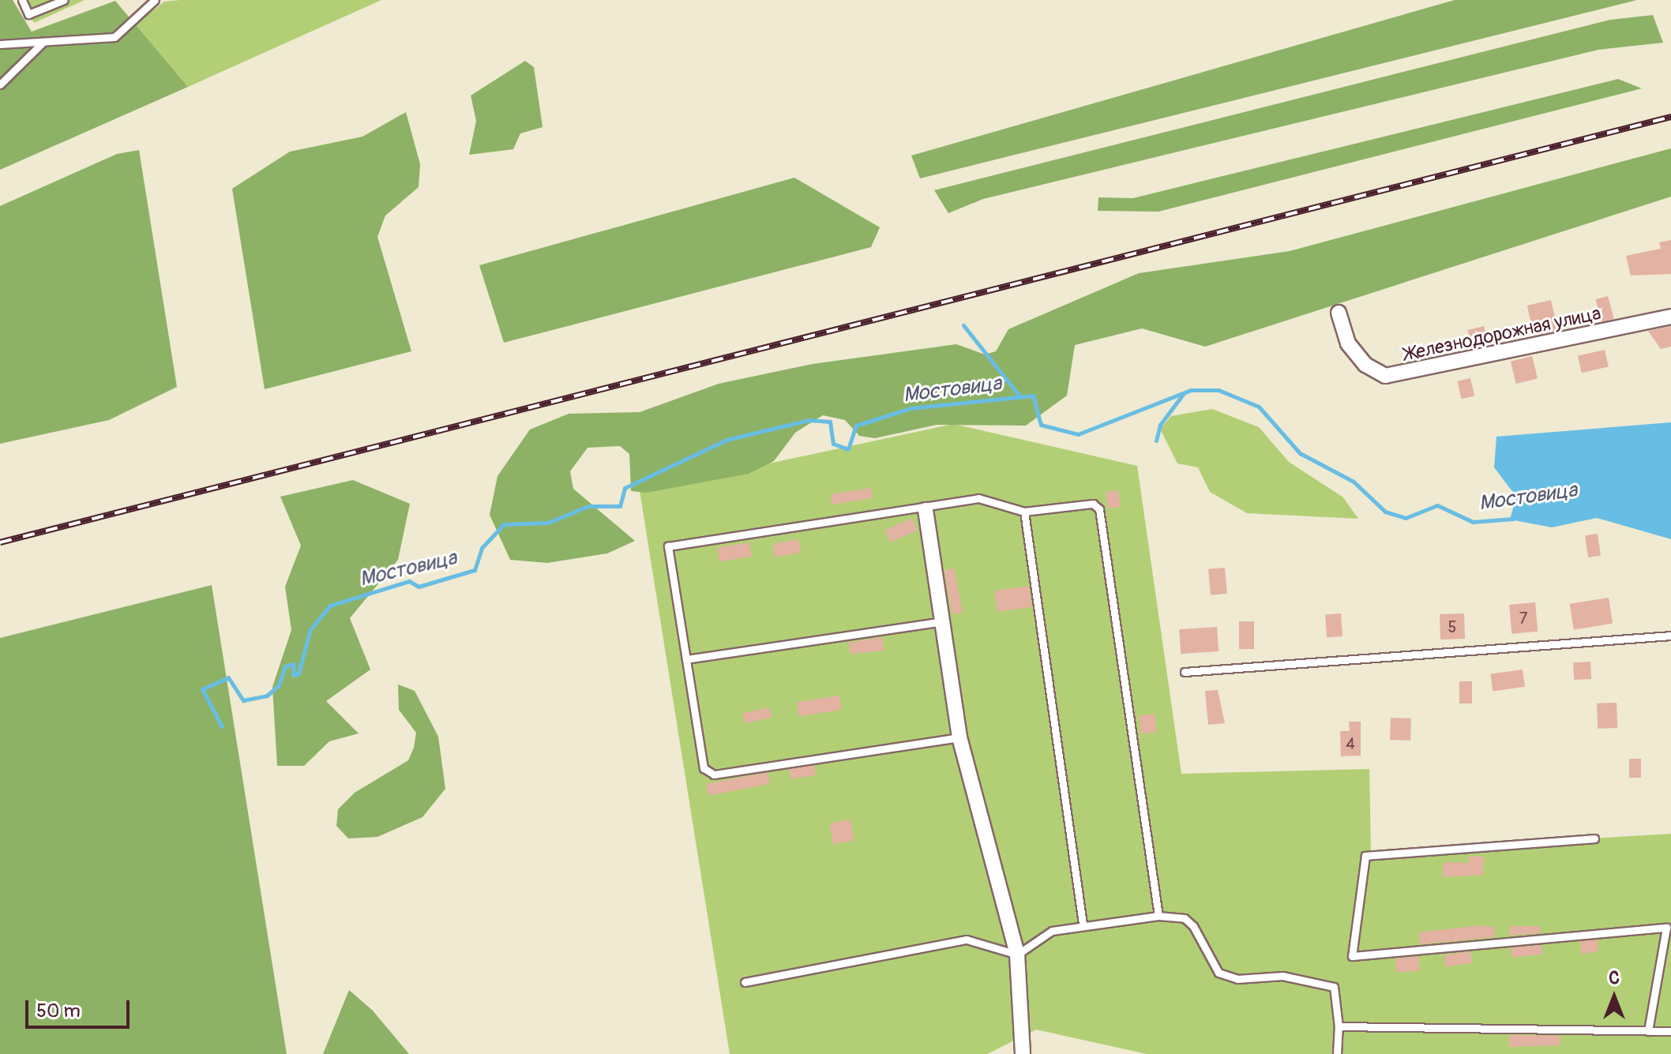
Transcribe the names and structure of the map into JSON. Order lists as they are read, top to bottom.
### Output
{
  "streets": {
    "street": ["Железнодорожная улица"]
  },
  "water": ["Мостовица"],
  "house_numbers": ["7", "5", "4"],
  "scale_bar": "50 m",
  "north": "top"
}
